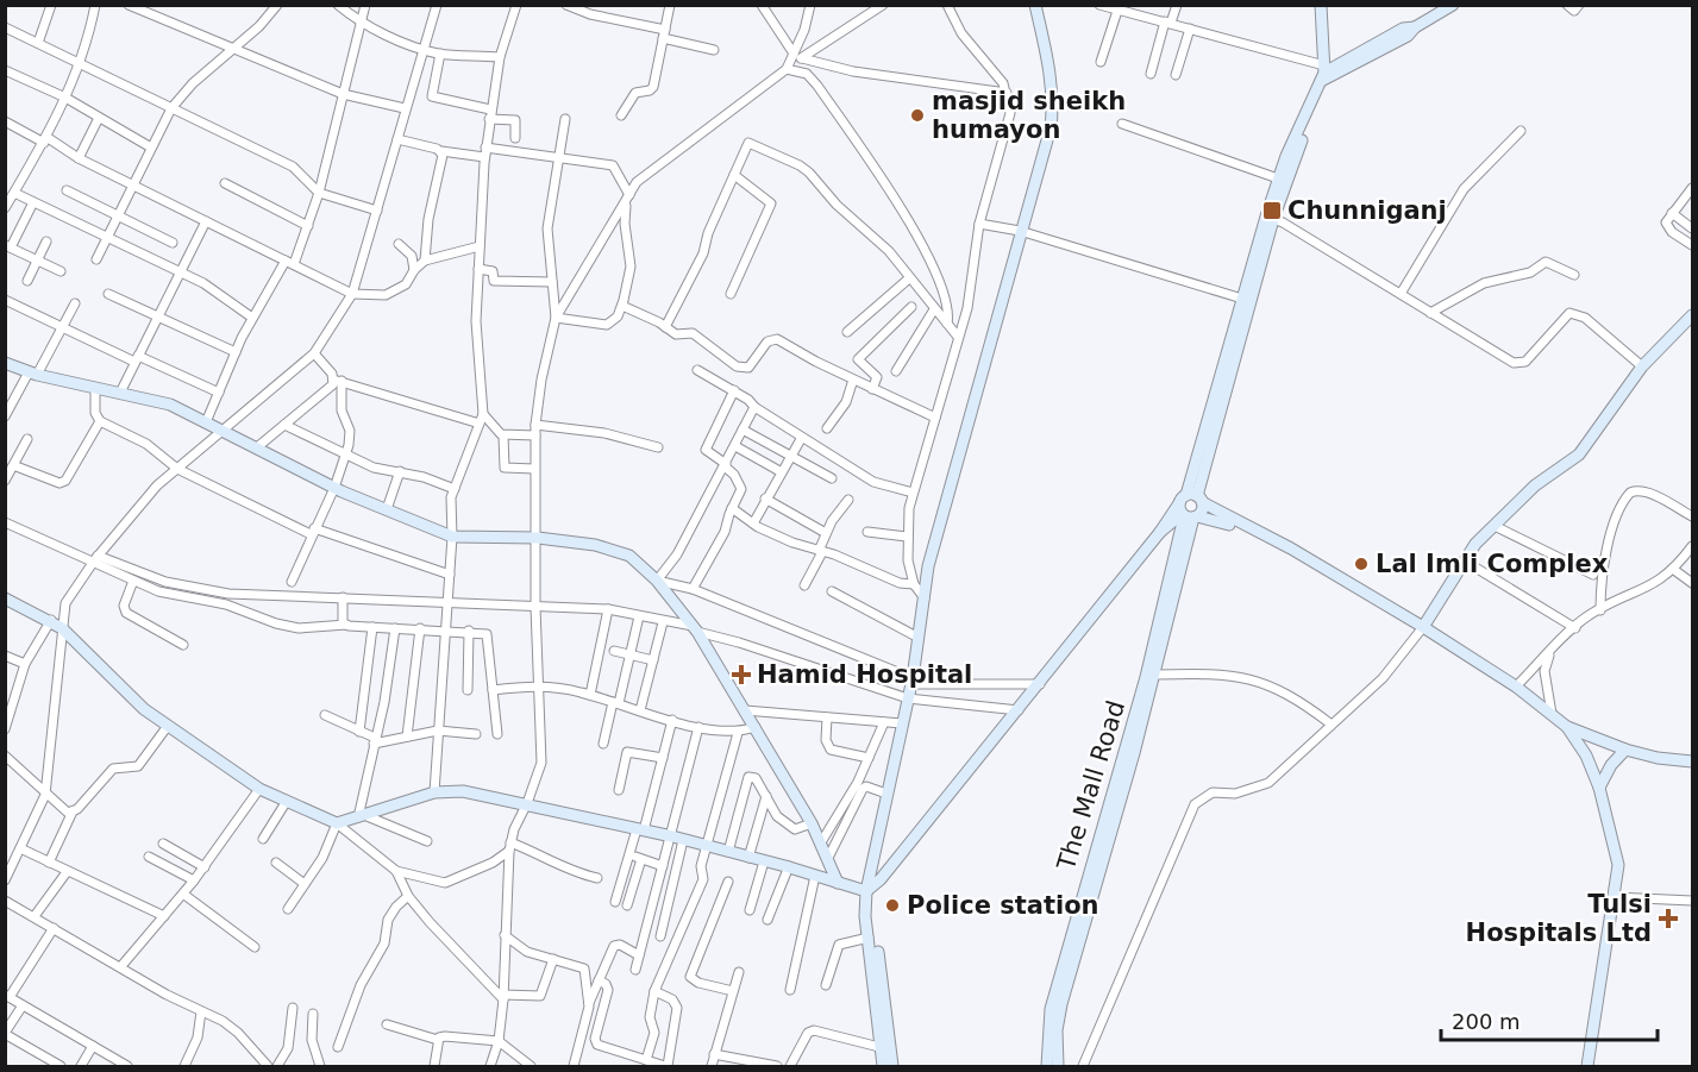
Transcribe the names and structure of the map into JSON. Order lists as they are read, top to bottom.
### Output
{
  "streets": {
    "street": ["The Mall Road"]
  },
  "places": {
    "other": ["masjid sheikh humayon", "Lal Imli Complex", "Police station"],
    "transit": ["Chunniganj"],
    "health": ["Hamid Hospital", "Tulsi Hospitals Ltd"]
  },
  "scale_bar": "200 m"
}
